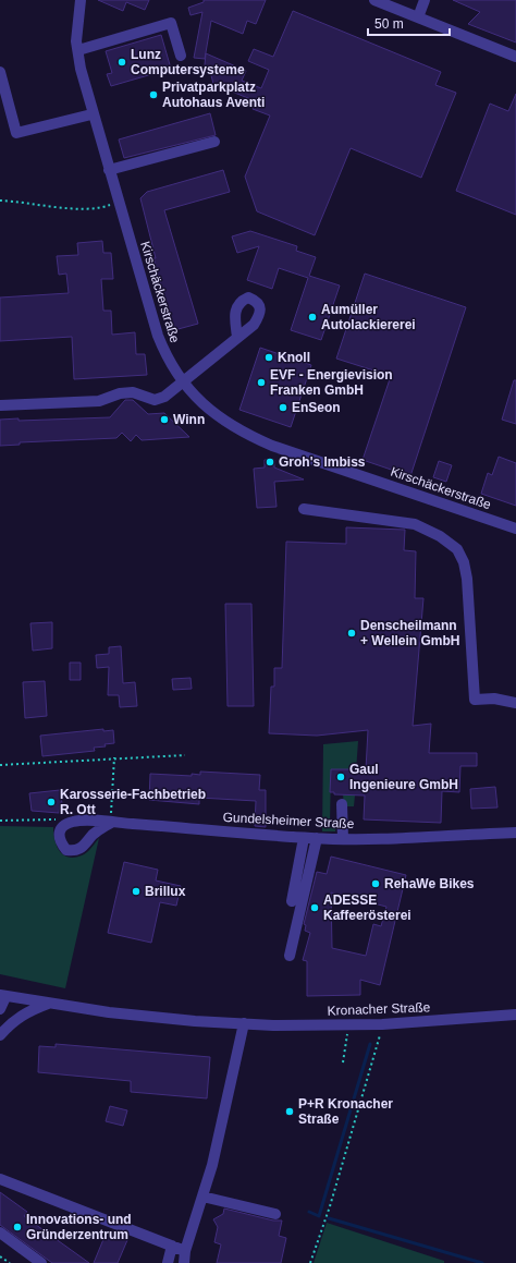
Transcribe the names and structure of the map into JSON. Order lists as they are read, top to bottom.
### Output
{
  "streets": {
    "street": ["Kirschäckerstraße", "Gundelsheimer Straße", "Kronacher Straße"]
  },
  "places": [
    "Lunz Computersysteme",
    "Privatparkplatz Autohaus Aventi",
    "Aumüller Autolackiererei",
    "Knoll",
    "EVF - Energievision Franken GmbH",
    "EnSeon",
    "Winn",
    "Groh's Imbiss",
    "Denscheilmann + Wellein GmbH",
    "Gaul Ingenieure GmbH",
    "Karosserie-Fachbetrieb R. Ott",
    "RehaWe Bikes",
    "Brillux",
    "ADESSE Kaffeerösterei",
    "P+R Kronacher Straße",
    "Innovations- und Gründerzentrum"
  ],
  "scale_bar": "50 m"
}
